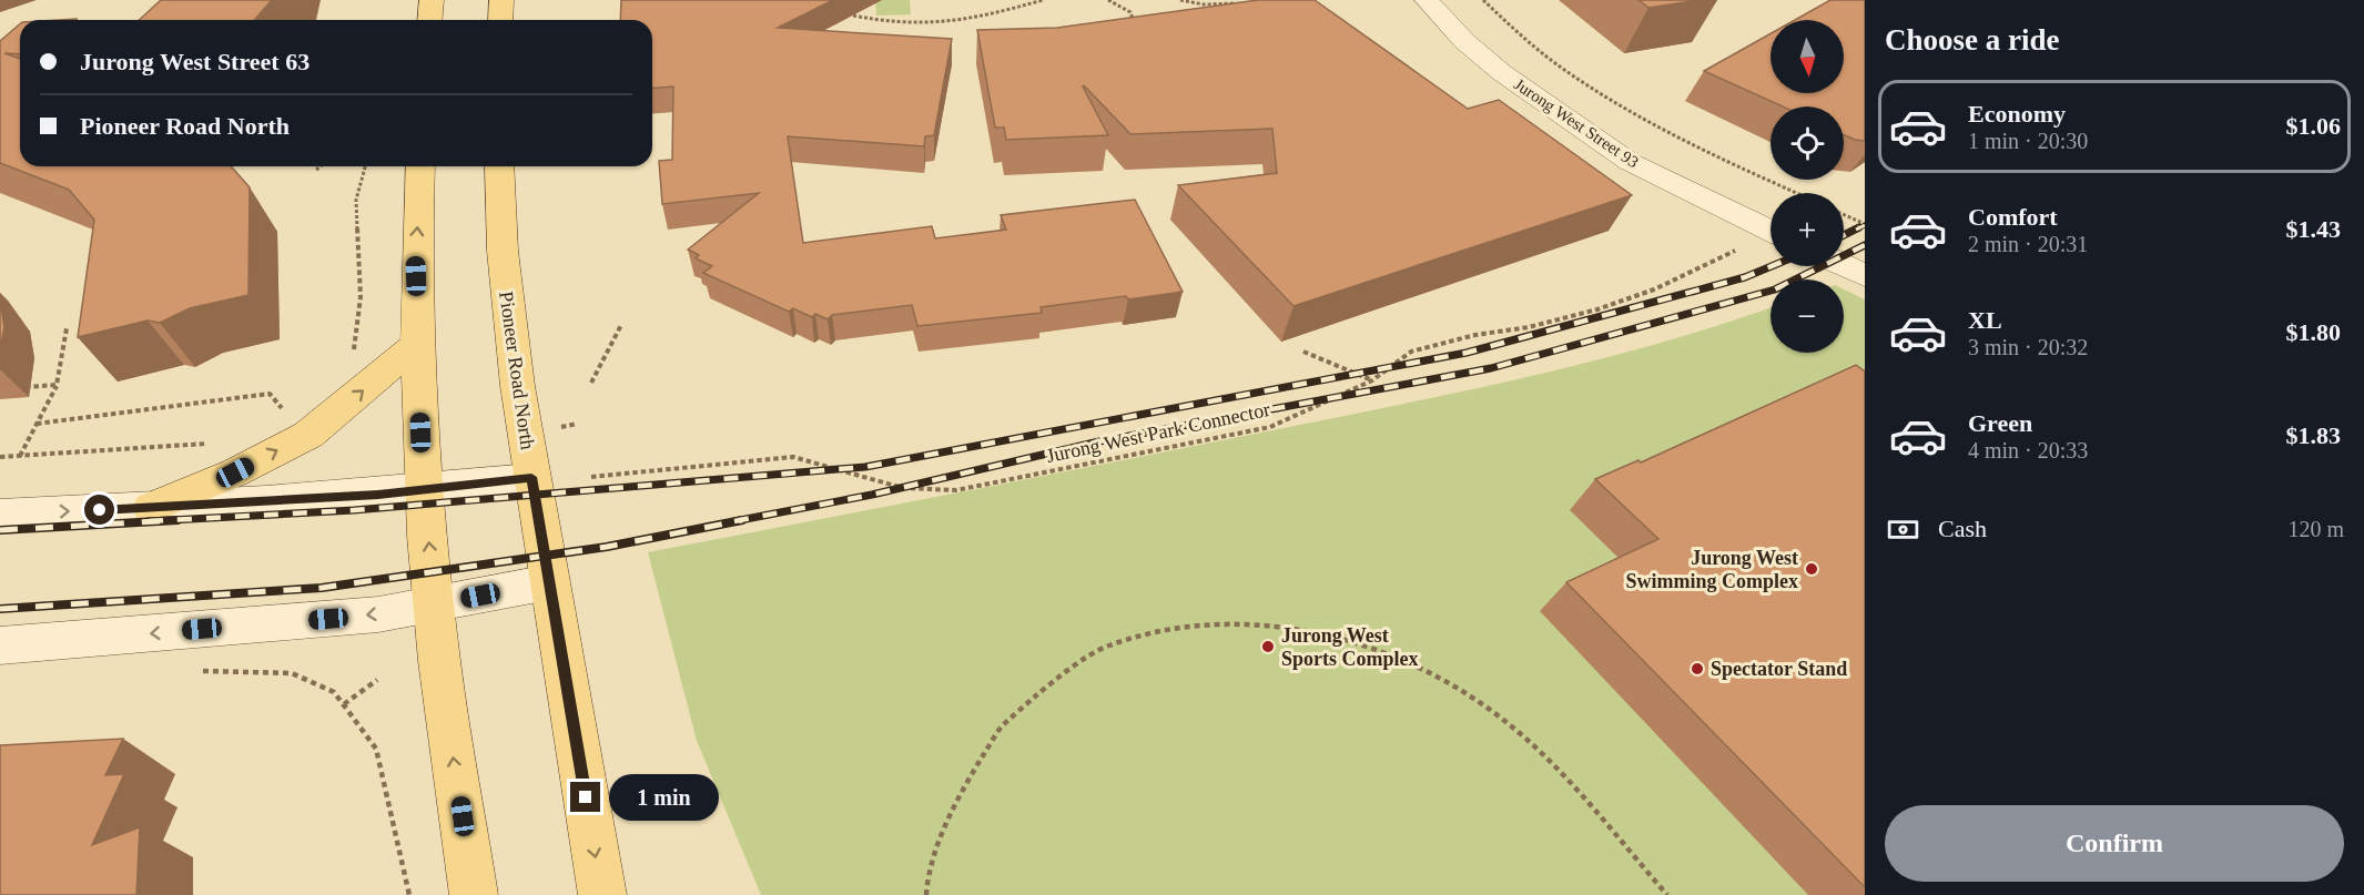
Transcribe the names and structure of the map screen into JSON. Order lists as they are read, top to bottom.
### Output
{
  "streets": {
    "main road": ["Pioneer Road North"],
    "street": ["Jurong West Street 93"],
    "path": ["Jurong West Park Connector"]
  },
  "places": ["Jurong West Swimming Complex", "Jurong West Sports Complex", "Spectator Stand"],
  "north": "bottom",
  "page": {
    "heading": "Choose a ride",
    "map_buttons": ["+", "−"],
    "banner": ["Jurong West Street 63", "Pioneer Road North"],
    "list": [
      {
        "name": "Economy",
        "note": "1 min · 20:30",
        "value": "$1.06"
      },
      {
        "name": "Comfort",
        "note": "2 min · 20:31",
        "value": "$1.43"
      },
      {
        "name": "XL",
        "note": "3 min · 20:32",
        "value": "$1.80"
      },
      {
        "name": "Green",
        "note": "4 min · 20:33",
        "value": "$1.83"
      }
    ],
    "pay": ["Cash", "120 m"],
    "bubble": "1 min",
    "buttons": "Confirm"
  }
}
